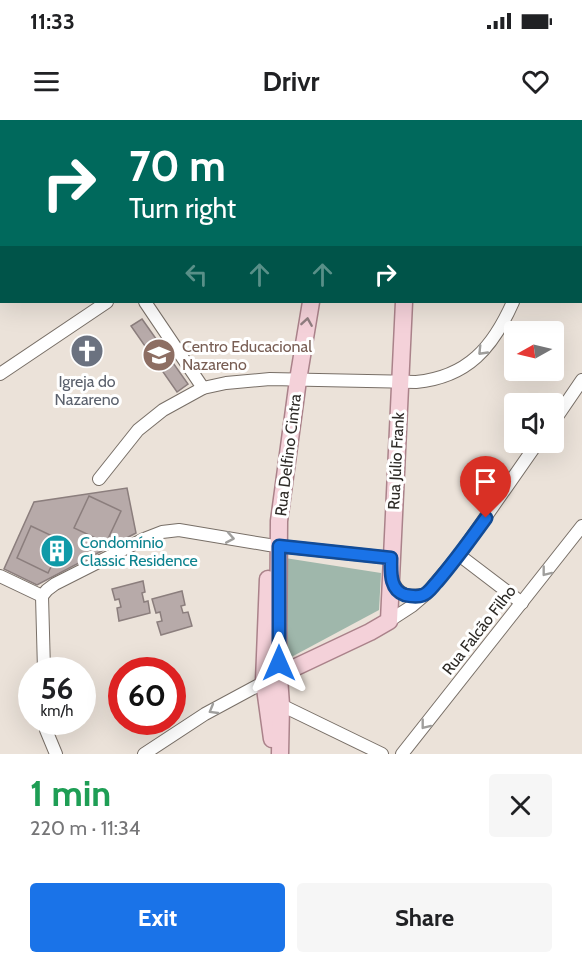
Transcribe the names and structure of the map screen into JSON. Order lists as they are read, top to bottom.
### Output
{
  "streets": {
    "main road": ["Rua Delfino Cintra", "Rua Júlio Frank"],
    "street": ["Rua Falcão Filho"]
  },
  "places": {
    "church": ["Igreja do Nazareno"],
    "school or university": ["Centro Educacional Nazareno"],
    "building": ["Condomínio Classic Residence"]
  },
  "north": "left",
  "page": {
    "status": "11:33",
    "header": "Drivr",
    "turn": ["70 m", "Turn right"],
    "speed": "56 km/h",
    "limit": "60",
    "heading": ["1 min", "220 m · 11:34"],
    "buttons": ["Exit", "Share"]
  }
}
